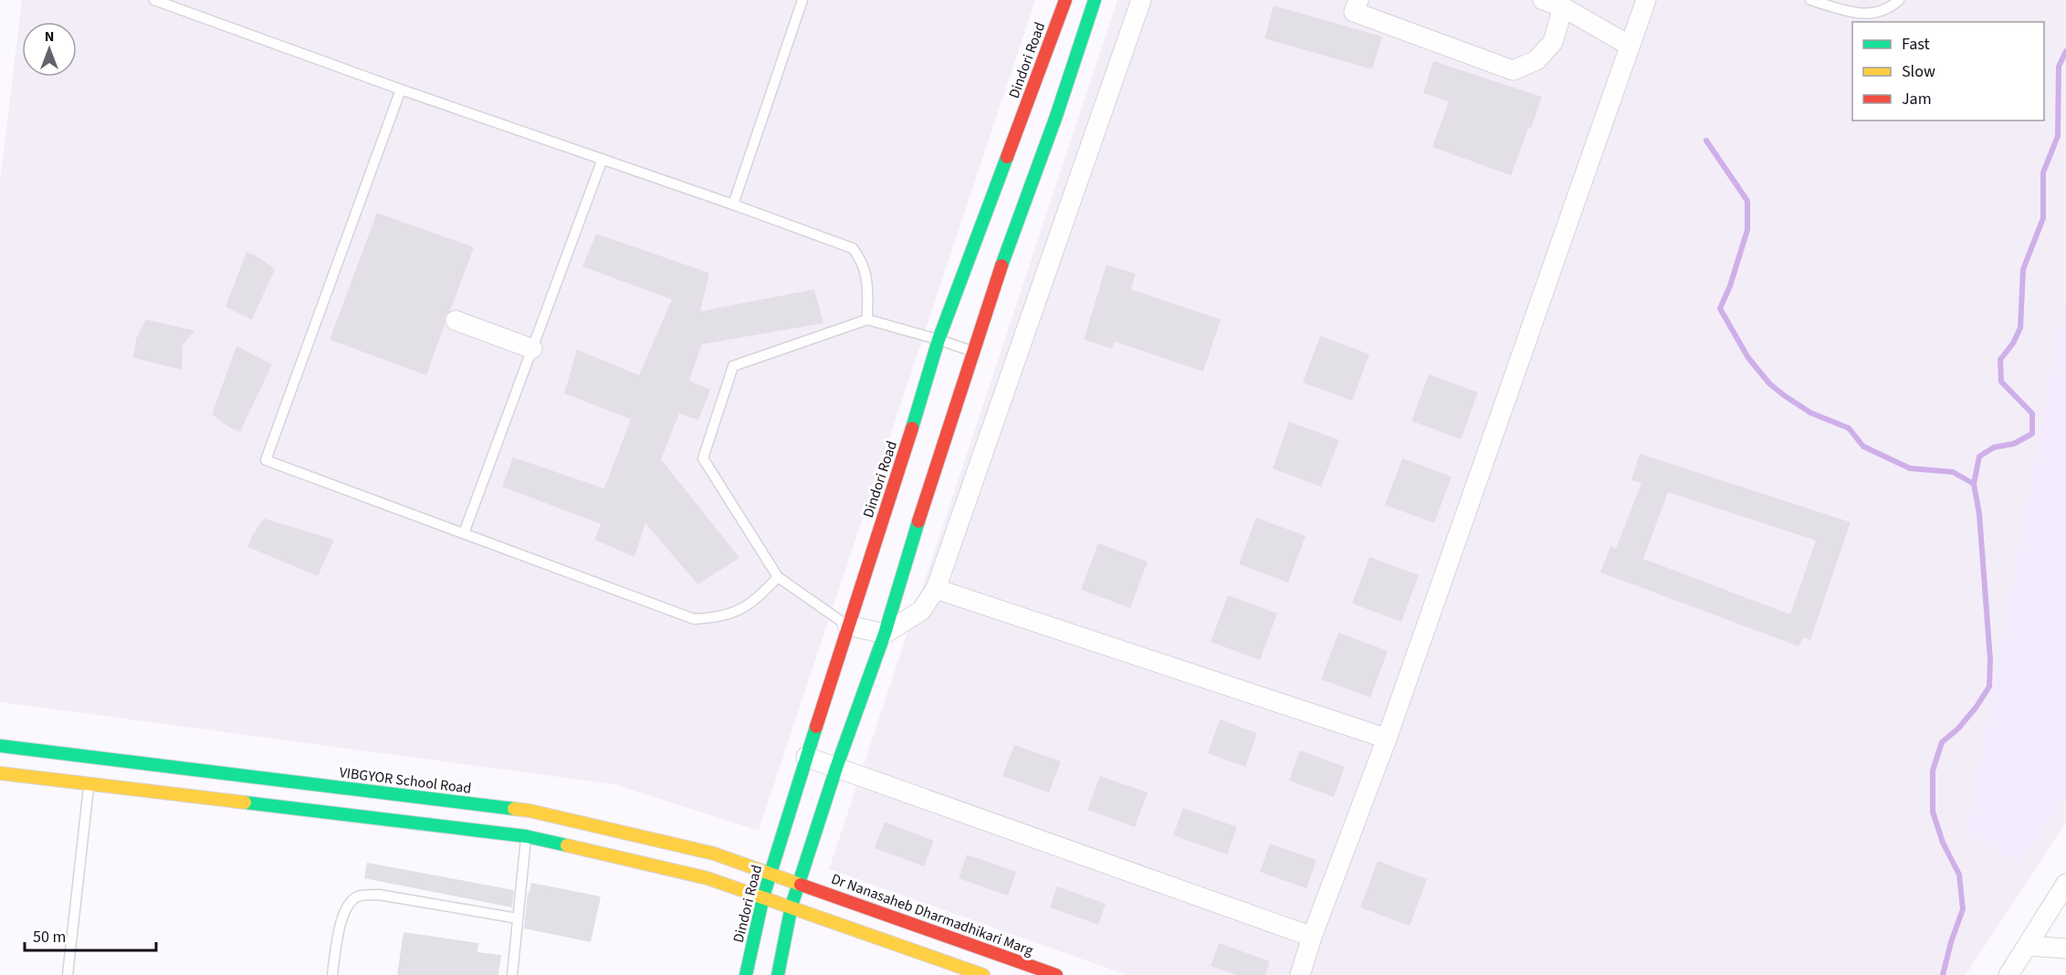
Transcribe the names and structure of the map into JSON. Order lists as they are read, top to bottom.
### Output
{
  "streets": {
    "main road": ["Dindori Road", "VIBGYOR School Road", "Dr Nanasaheb Dharmadhikari Marg"]
  },
  "crossings": [
    ["Dindori Road", "VIBGYOR School Road"],
    ["VIBGYOR School Road", "Dr Nanasaheb Dharmadhikari Marg"]
  ],
  "legend": ["Fast", "Slow", "Jam"],
  "scale_bar": "50 m",
  "north": "top"
}
